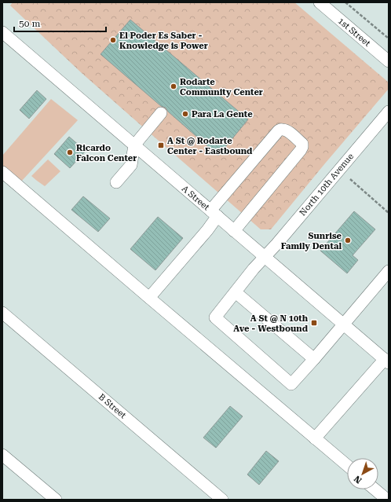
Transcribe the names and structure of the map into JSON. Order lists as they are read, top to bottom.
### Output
{
  "streets": {
    "street": [
      "1st Street",
      "North 10th Avenue",
      "A Street",
      "B Street"
    ]
  },
  "crossings": [
    ["North 10th Avenue", "A Street"]
  ],
  "places": {
    "other": [
      "El Poder Es Saber - Knowledge is Power",
      "Rodarte Community Center",
      "Para La Gente",
      "Ricardo Falcon Center",
      "Sunrise Family Dental"
    ],
    "transit": ["A St @ Rodarte Center - Eastbound", "A St @ N 10th Ave - Westbound"]
  },
  "scale_bar": "50 m",
  "north": "bottom left"
}
